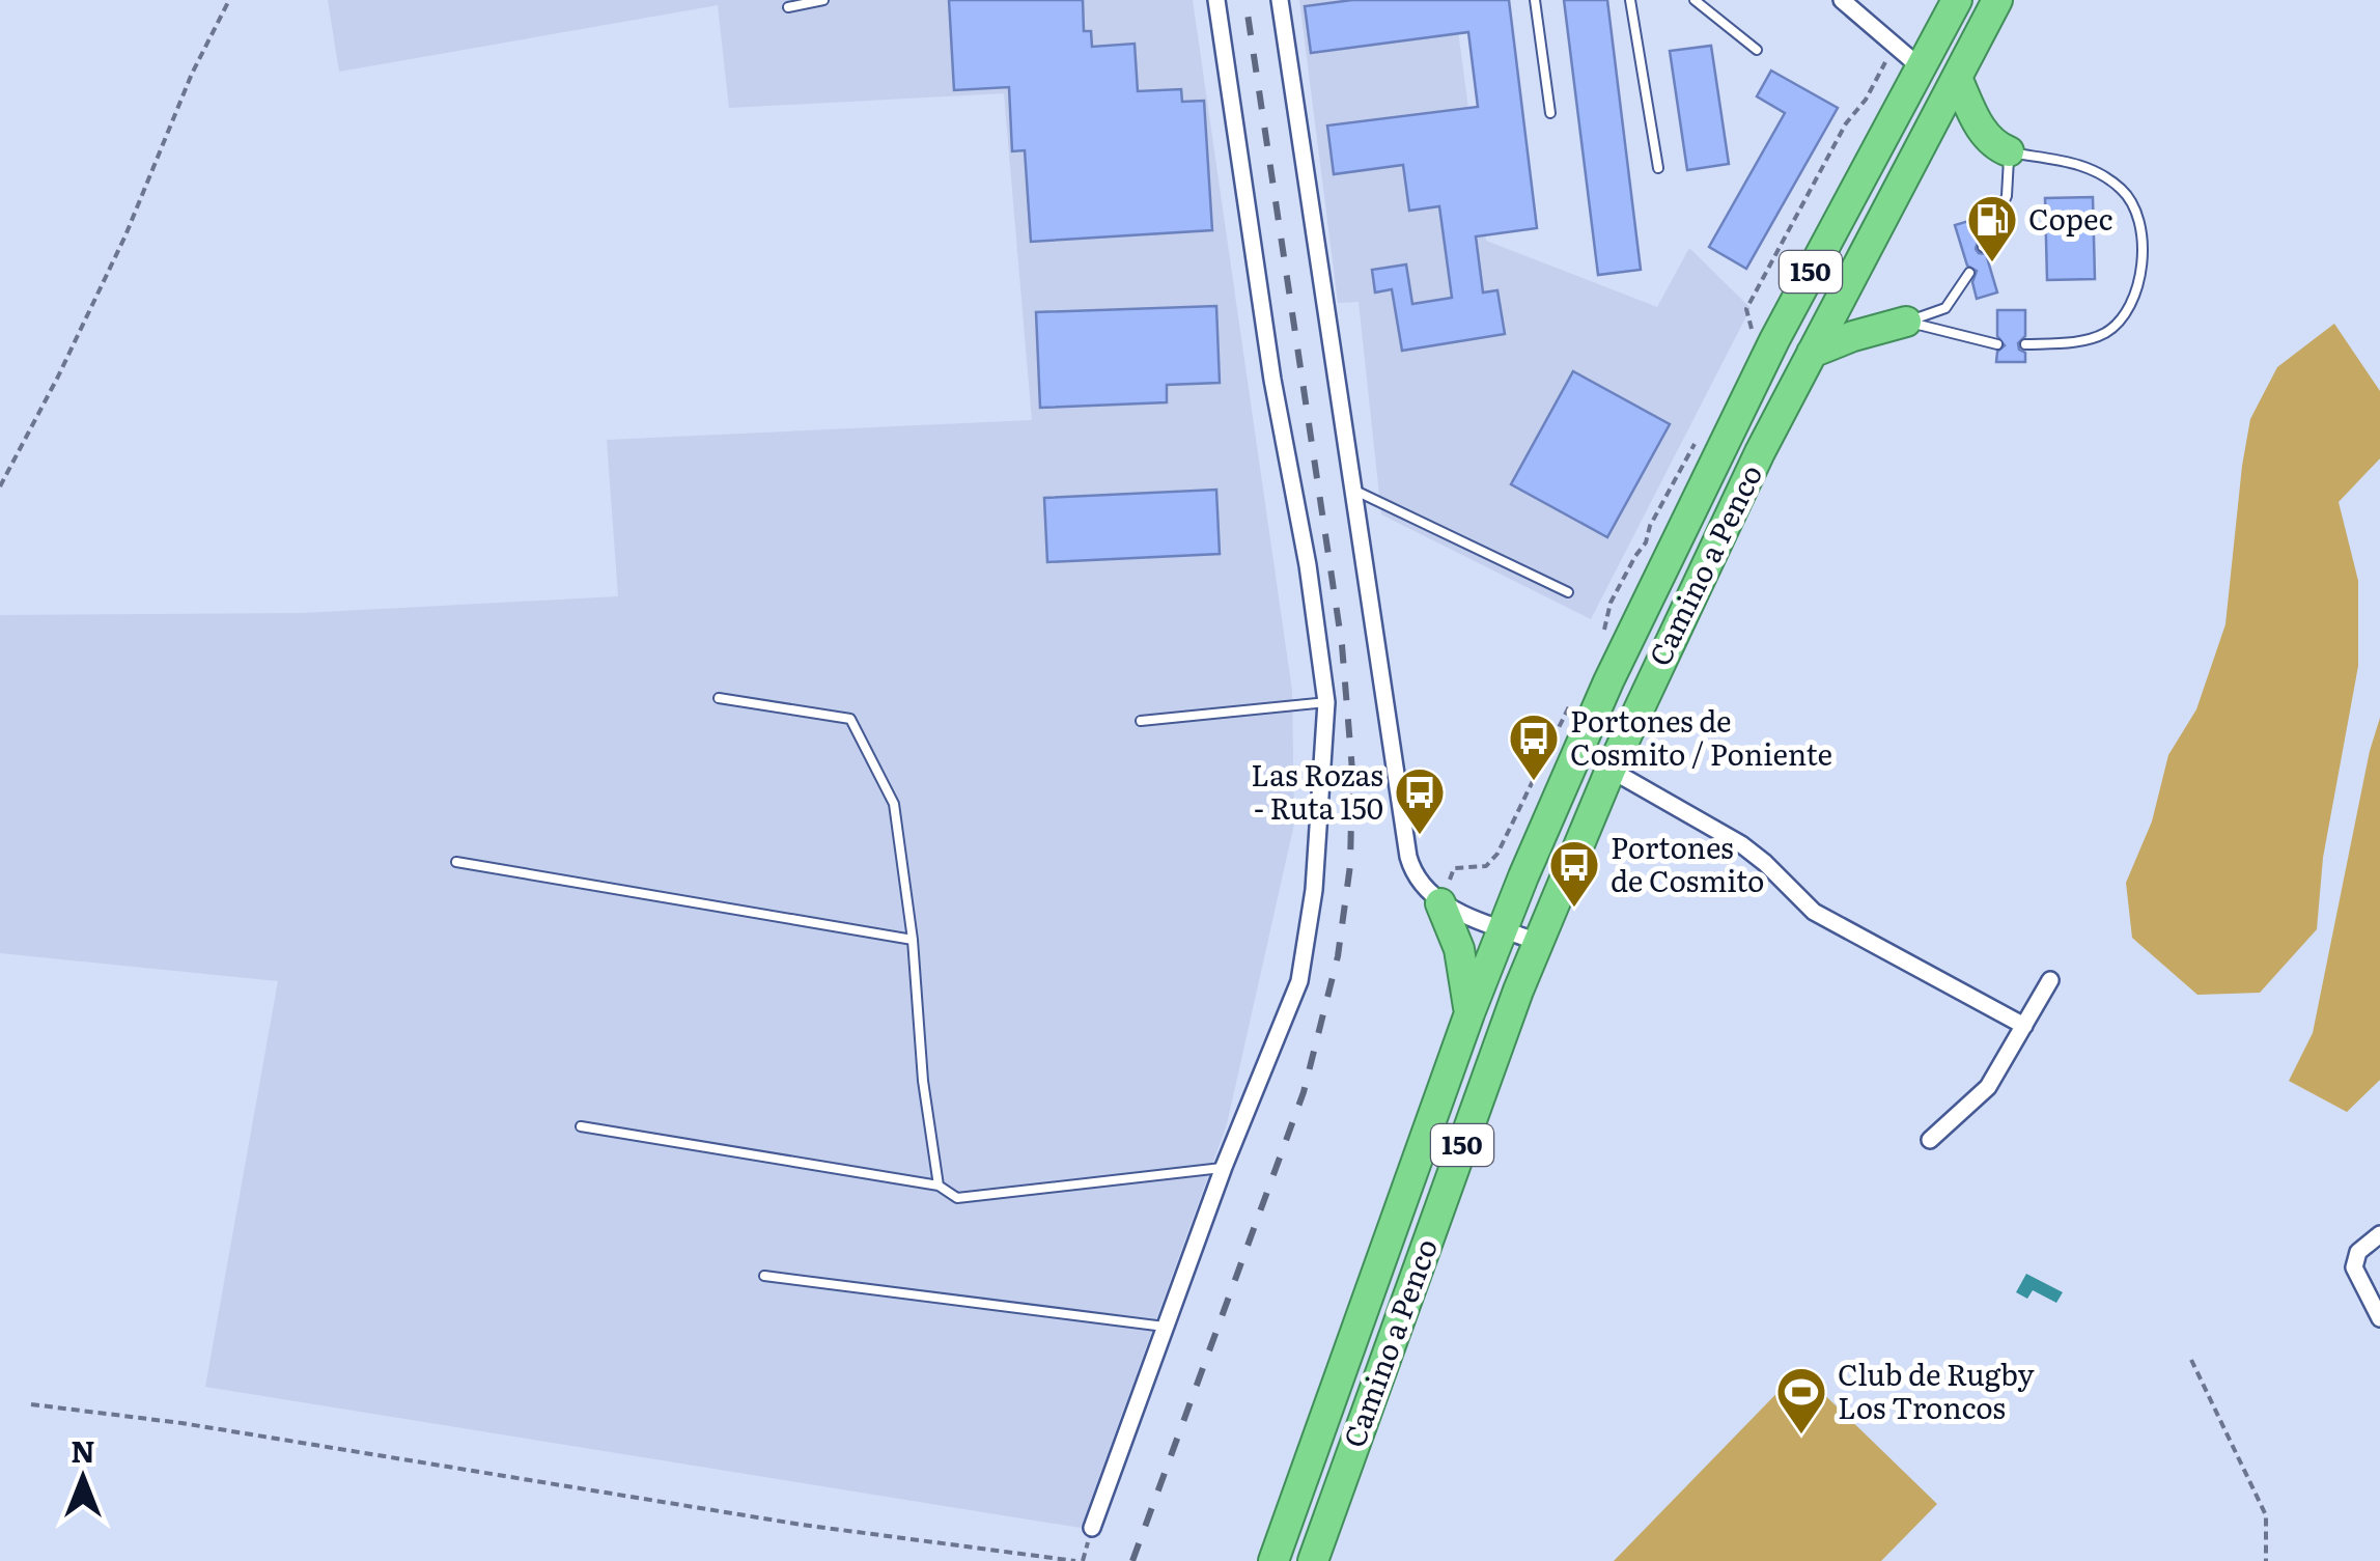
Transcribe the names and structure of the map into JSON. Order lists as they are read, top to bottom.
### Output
{
  "streets": {
    "highway": ["150", "Camino a Penco"]
  },
  "places": {
    "fuel station": ["Copec"],
    "bus stop": ["Portones de Cosmito / Poniente", "Las Rozas - Ruta 150", "Portones de Cosmito"],
    "sports": ["Club de Rugby Los Troncos"]
  },
  "north": "top"
}
